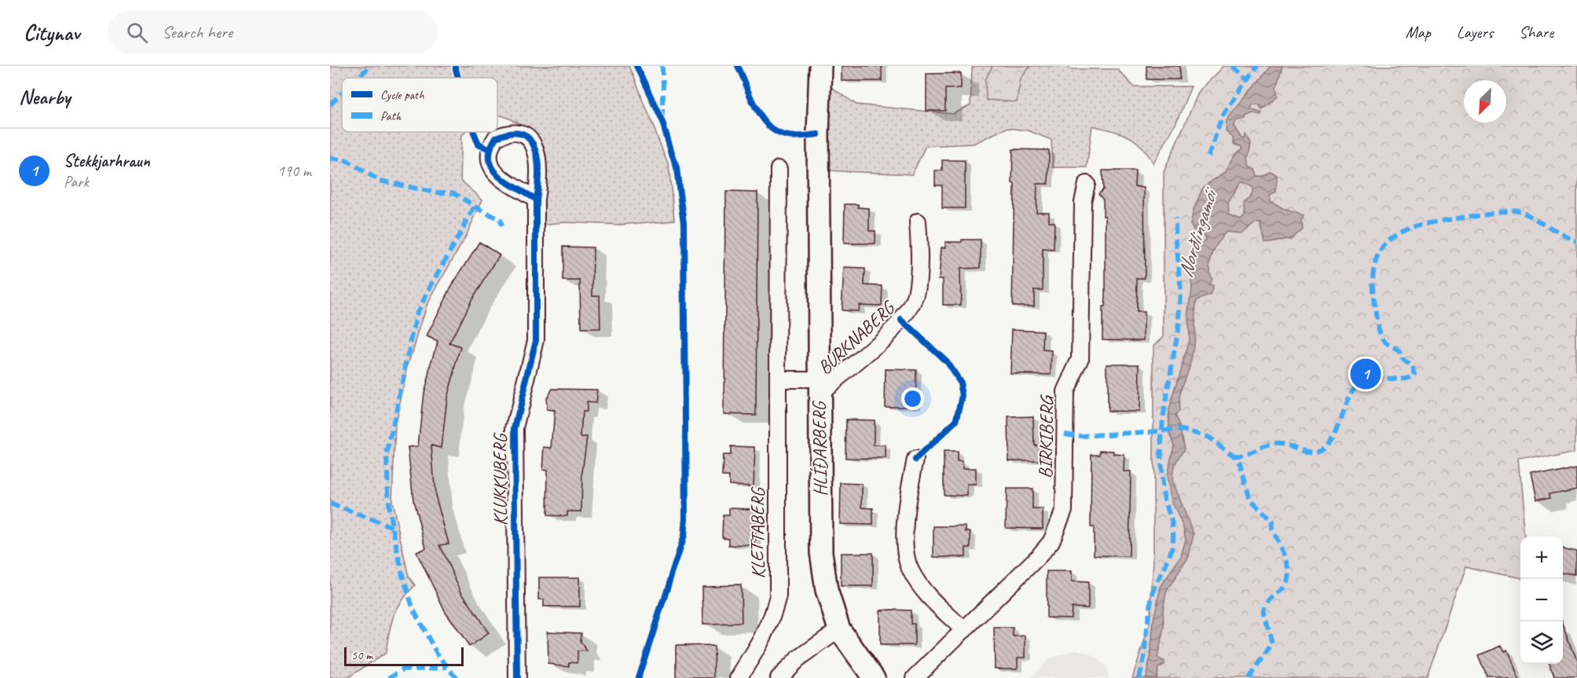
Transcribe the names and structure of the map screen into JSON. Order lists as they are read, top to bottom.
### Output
{
  "streets": {
    "street": [
      "BURKNABERG",
      "BIRKIBERG",
      "HLÍÐARBERG",
      "KLUKKUBERG",
      "KLETTABERG"
    ]
  },
  "crossings": [
    ["BURKNABERG", "HLÍÐARBERG"]
  ],
  "water": ["Norðlingamói"],
  "legend": ["Cycle path", "Path"],
  "scale_bar": "50 m",
  "north": "bottom left",
  "page": {
    "header": "Citynav",
    "search": "Search here",
    "nav": ["Map", "Layers", "Share"],
    "heading": "Nearby",
    "list": [
      {
        "mark": "1",
        "name": "Stekkjarhraun",
        "note": "Park",
        "value": "190 m"
      }
    ],
    "pins": "1",
    "map_buttons": ["+", "−"],
    "scale": "50 m"
  }
}
